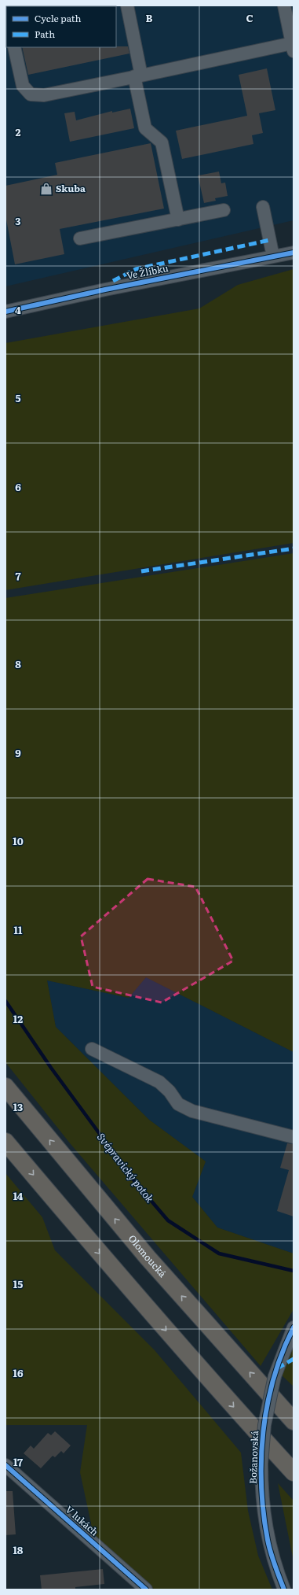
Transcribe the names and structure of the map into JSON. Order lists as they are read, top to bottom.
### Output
{
  "streets": {
    "highway": ["Olomoucká"],
    "street": ["Ve Žlíbku", "Božanovská", "V lukách"]
  },
  "water": ["Svépravický potok"],
  "places": {
    "shop": ["Skuba"]
  },
  "legend": ["Cycle path", "Path"],
  "grid": {
    "columns": ["B", "C"],
    "rows": [
      "2",
      "3",
      "4",
      "5",
      "6",
      "7",
      "8",
      "9",
      "10",
      "11",
      "12",
      "13",
      "14",
      "15",
      "16",
      "17",
      "18"
    ]
  }
}
